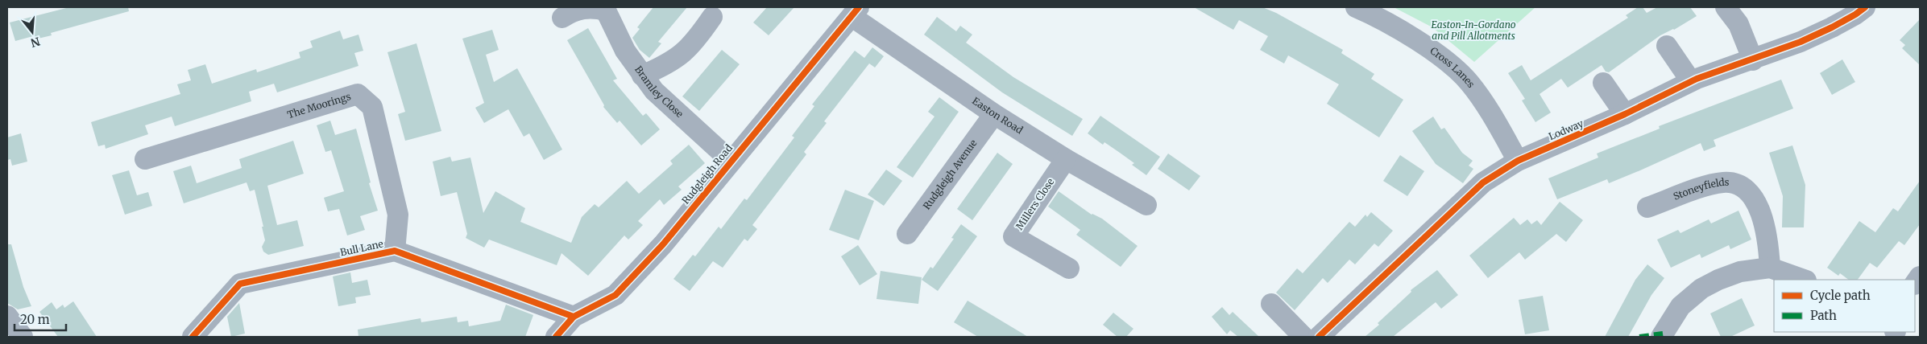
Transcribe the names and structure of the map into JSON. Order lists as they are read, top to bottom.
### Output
{
  "streets": {
    "street": [
      "Cross Lanes",
      "Bramley Close",
      "The Moorings",
      "Easton Road",
      "Lodway",
      "Rudgleigh Road",
      "Rudgleigh Avenue",
      "Stoneyfields",
      "Millers Close",
      "Bull Lane"
    ]
  },
  "crossings": [
    ["Cross Lanes", "Lodway"],
    ["Bramley Close", "Rudgleigh Road"],
    ["The Moorings", "Bull Lane"],
    ["Easton Road", "Rudgleigh Road"],
    ["Easton Road", "Rudgleigh Avenue"],
    ["Easton Road", "Millers Close"],
    ["Rudgleigh Road", "Bull Lane"]
  ],
  "parks": ["Easton-In-Gordano and Pill Allotments"],
  "legend": ["Cycle path", "Path"],
  "scale_bar": "20 m",
  "north": "bottom"
}
